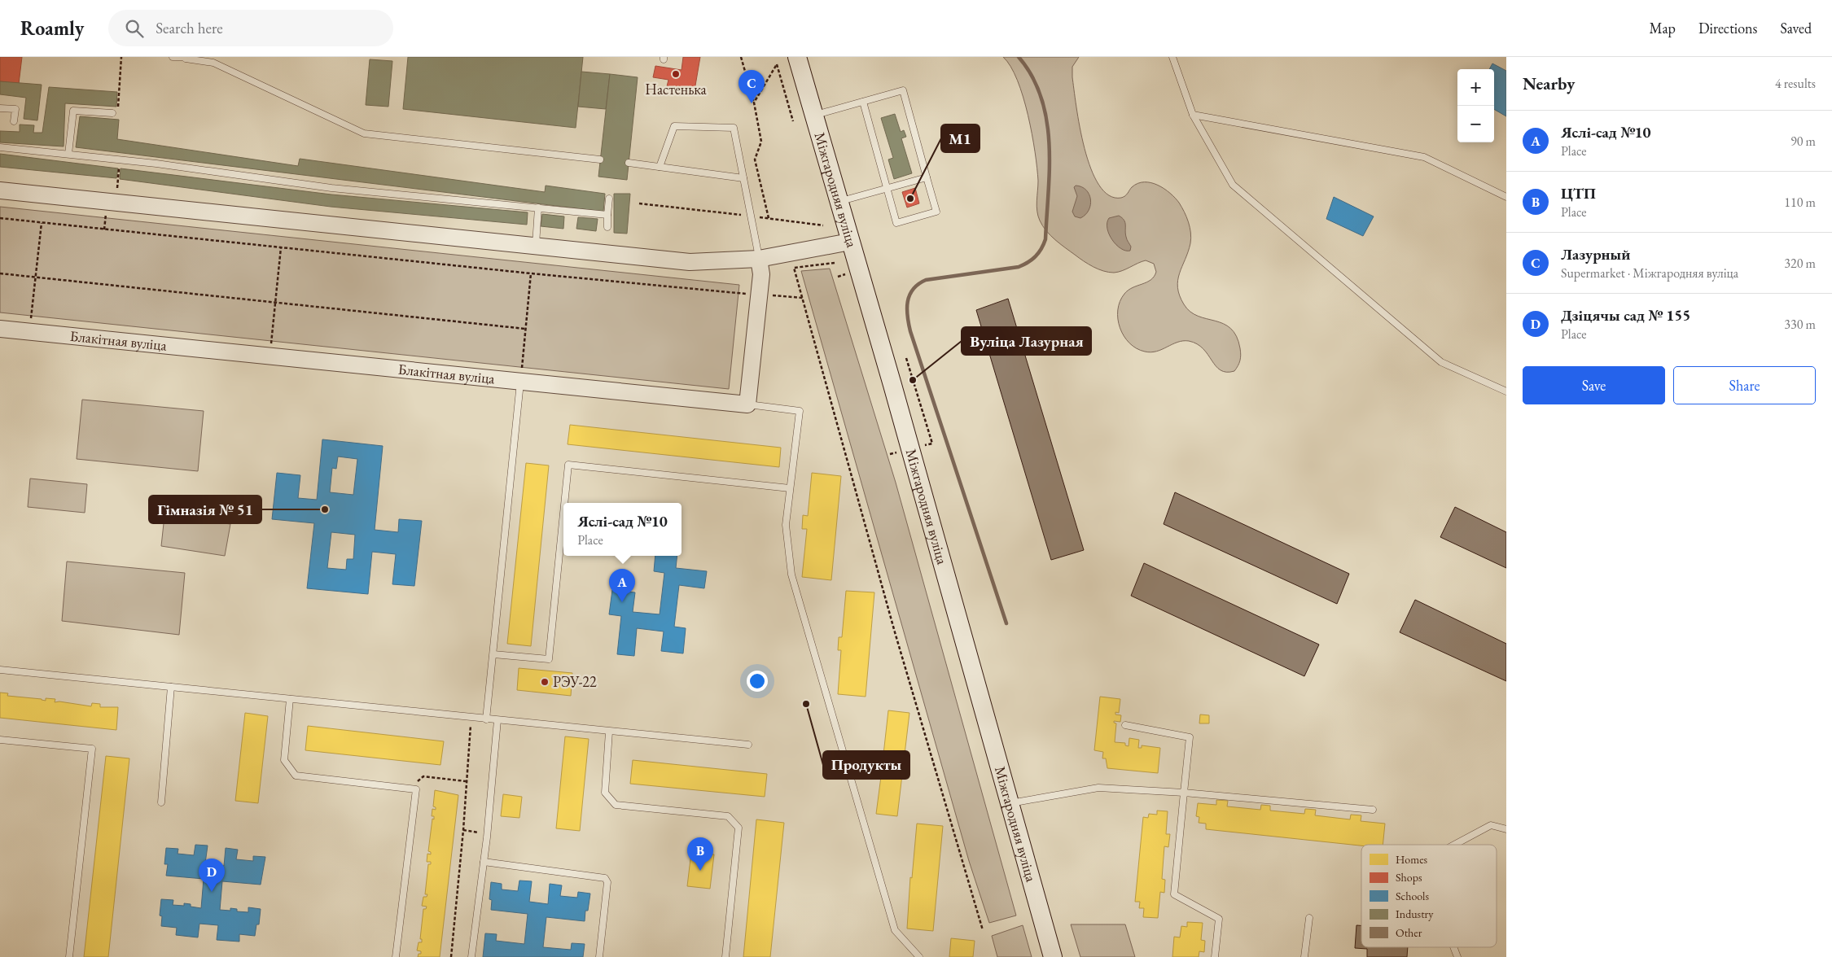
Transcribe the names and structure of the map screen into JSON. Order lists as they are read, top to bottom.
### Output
{
  "streets": {
    "main road": ["Міжгародняя вуліца"],
    "street": ["Блакітная вуліца"]
  },
  "places": [
    "Настенька",
    "М1",
    "Вуліца Лазурная",
    "Гімназія № 51",
    "РЭУ-22",
    "Продукты"
  ],
  "legend": [
    "Homes",
    "Shops",
    "Schools",
    "Industry",
    "Other"
  ],
  "page": {
    "header": "Roamly",
    "search": "Search here",
    "nav": ["Map", "Directions", "Saved"],
    "heading": ["Nearby", "4 results"],
    "map_buttons": ["+", "−"],
    "pins": [
      "C",
      "A",
      "B",
      "D"
    ],
    "list": [
      {
        "mark": "A",
        "name": "Яслі-сад №10",
        "note": "Place",
        "value": "90 m"
      },
      {
        "mark": "B",
        "name": "ЦТП",
        "note": "Place",
        "value": "110 m"
      },
      {
        "mark": "C",
        "name": "Лазурный",
        "note": "Supermarket · Міжгародняя вуліца",
        "value": "320 m"
      },
      {
        "mark": "D",
        "name": "Дзіцячы сад № 155",
        "note": "Place",
        "value": "330 m"
      }
    ],
    "buttons": ["Save", "Share"],
    "popup": ["Яслі-сад №10", "Place"]
  }
}
